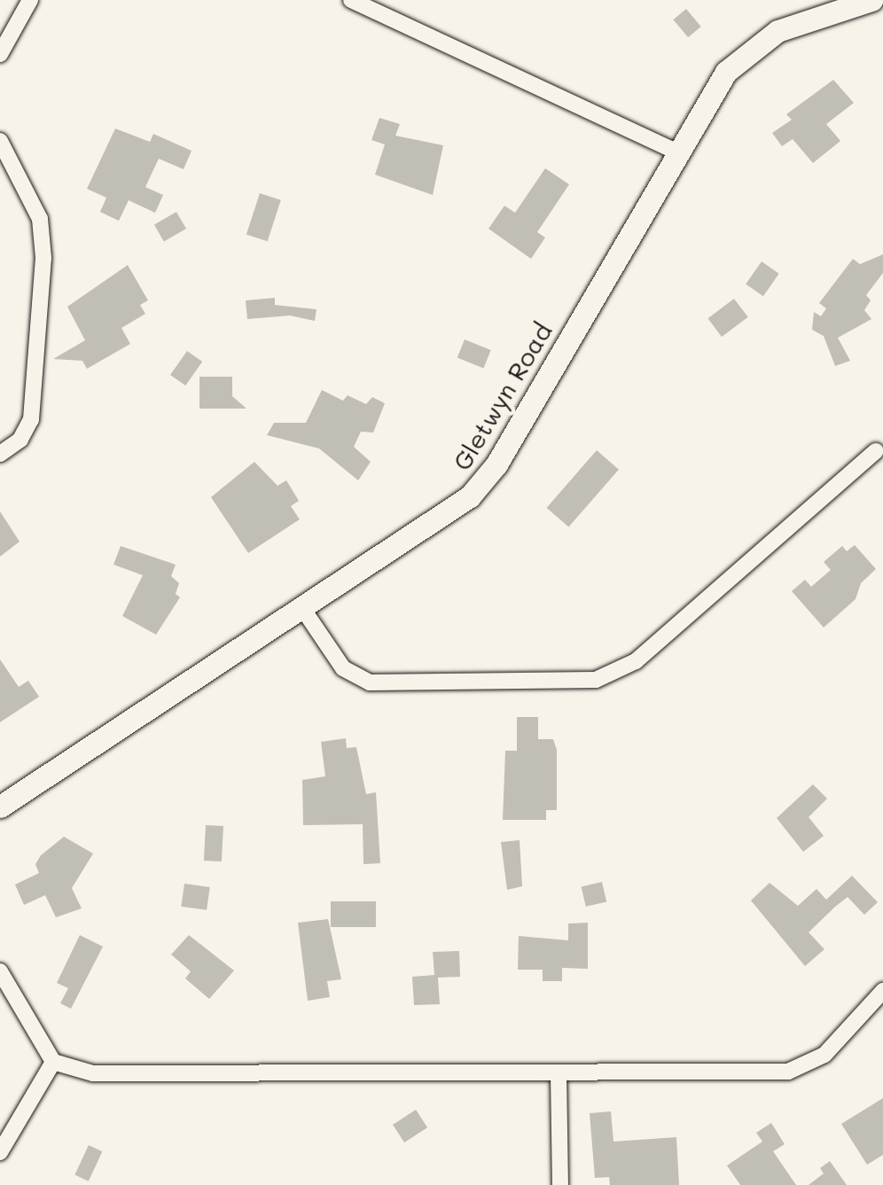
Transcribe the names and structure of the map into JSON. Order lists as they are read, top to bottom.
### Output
{
  "streets": {
    "street": ["Gletwyn Road"]
  }
}
